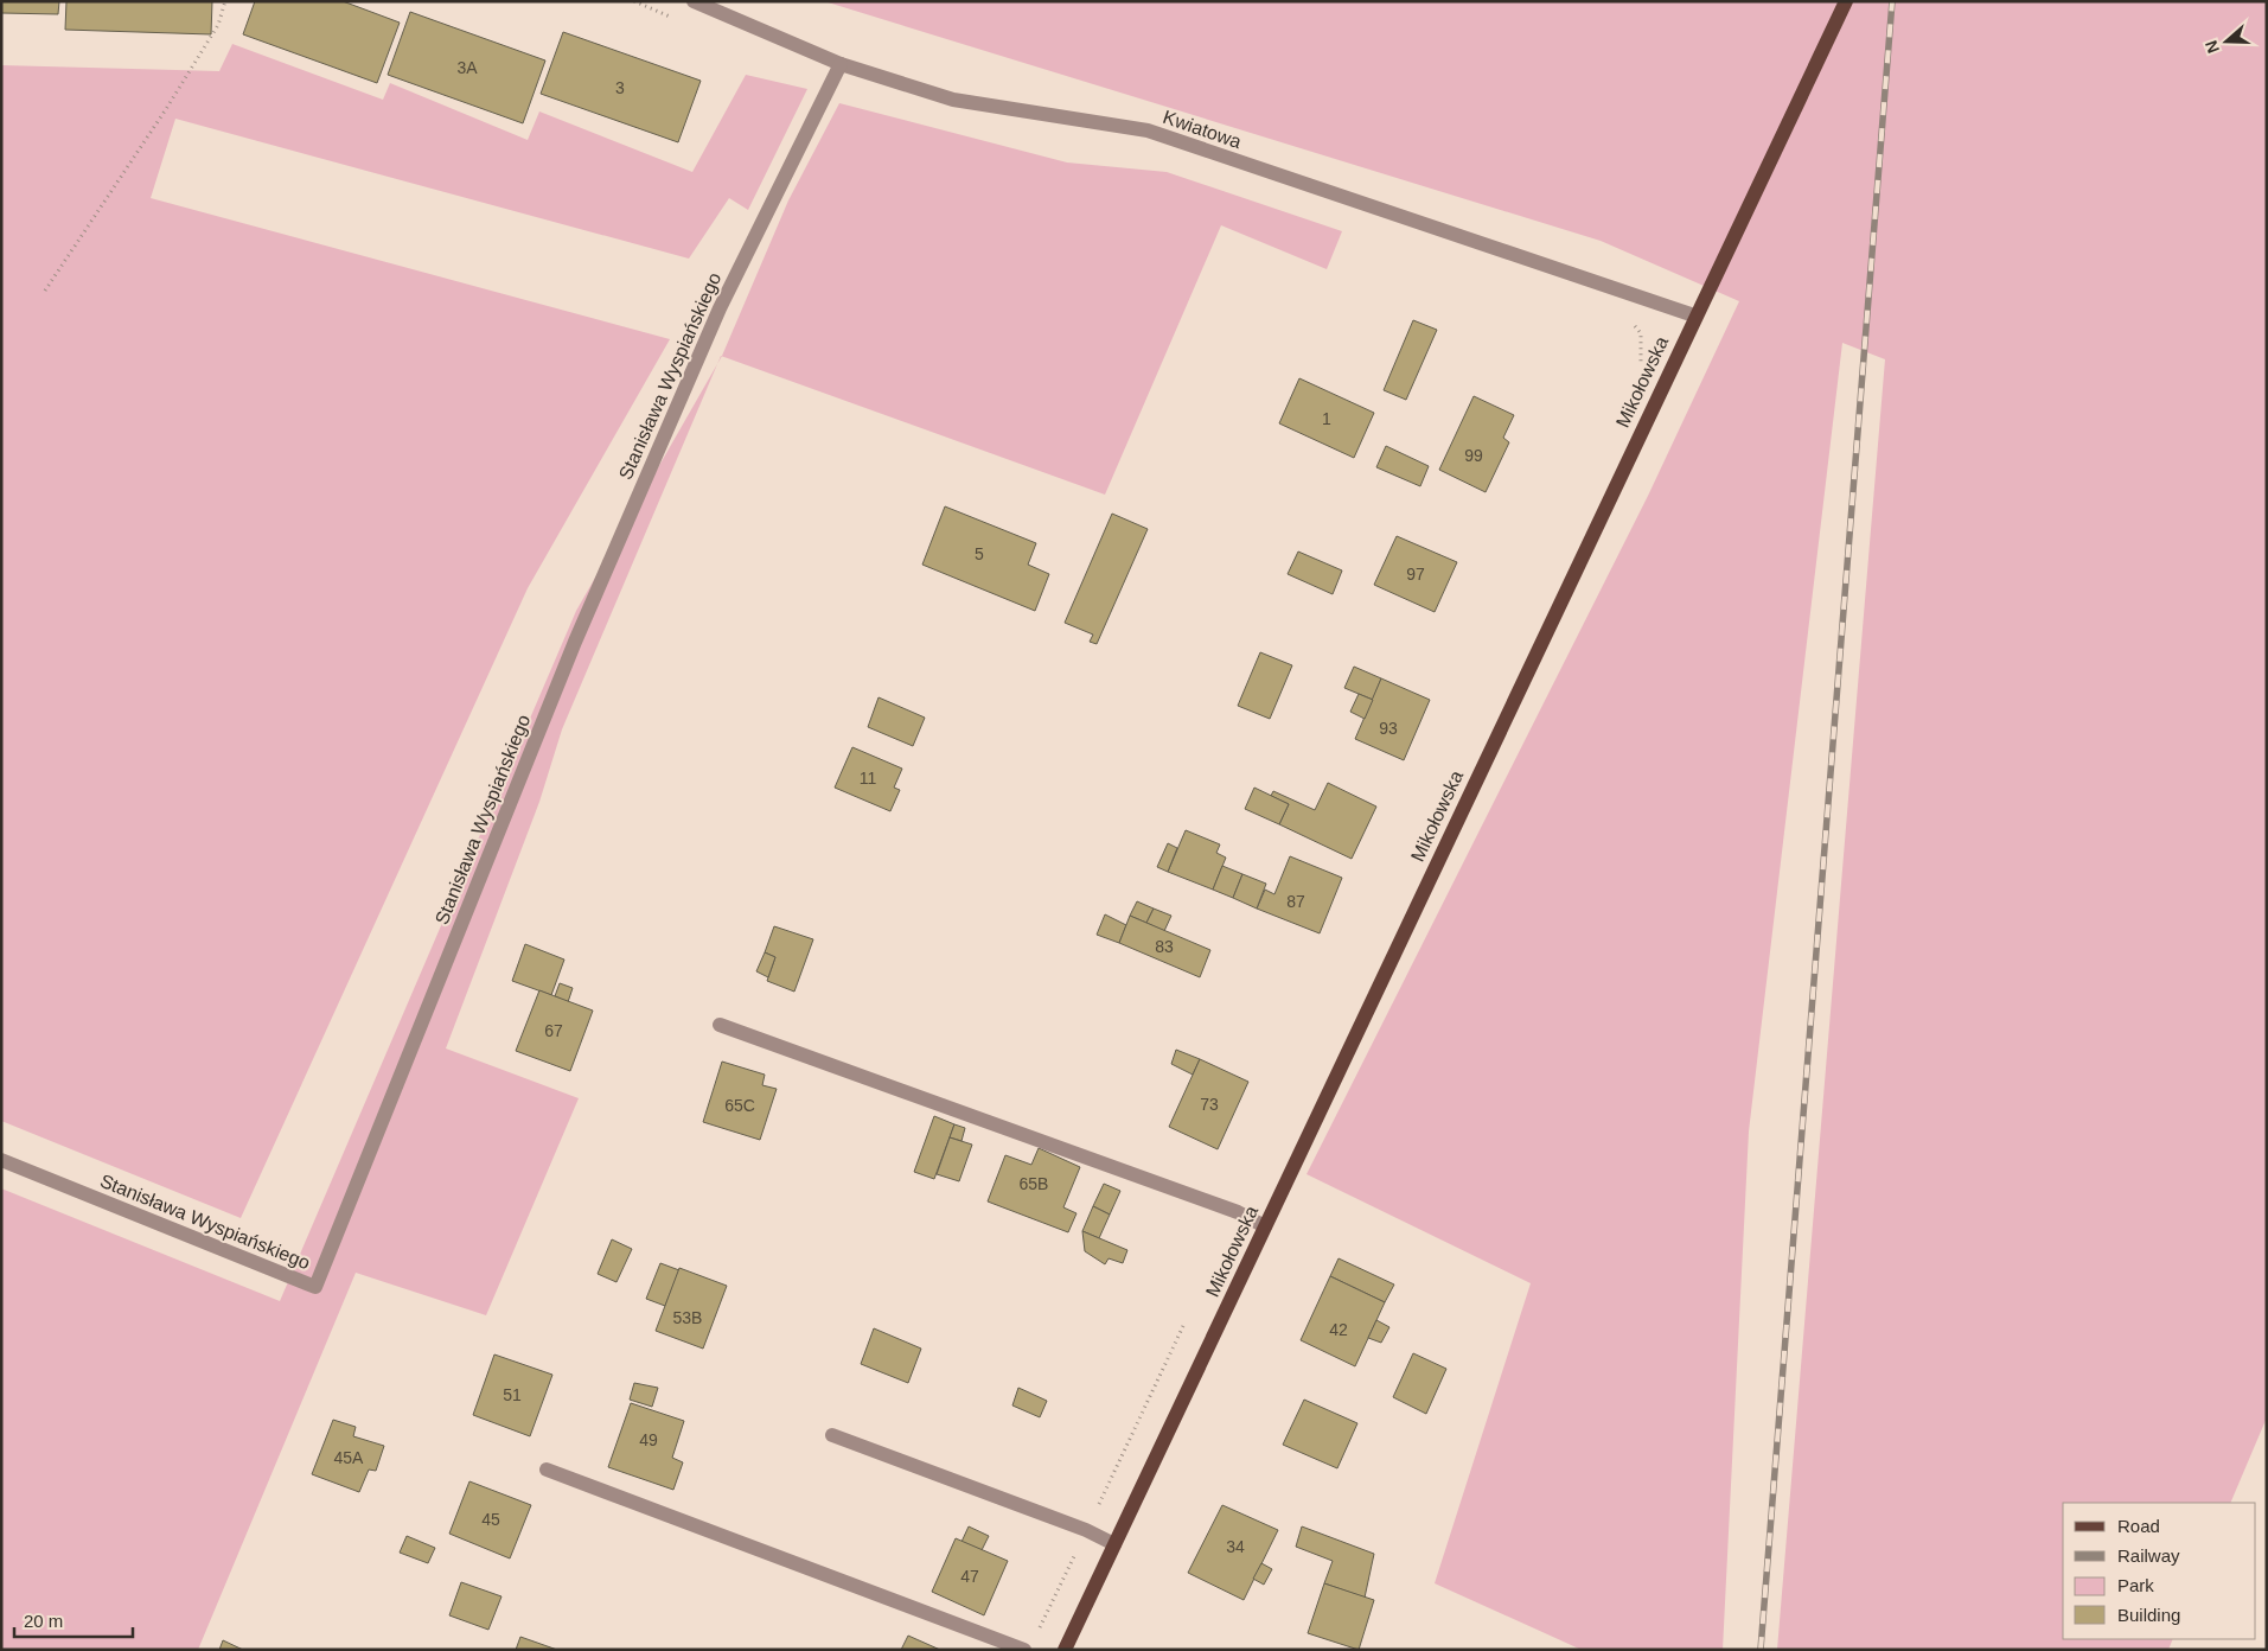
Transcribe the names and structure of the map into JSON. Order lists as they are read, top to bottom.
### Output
{
  "streets": {
    "main road": ["Mikołowska"],
    "street": ["Kwiatowa", "Stanisława Wyspiańskiego"]
  },
  "crossings": [
    ["Kwiatowa", "Stanisława Wyspiańskiego"],
    ["Kwiatowa", "Mikołowska"]
  ],
  "house_numbers": [
    "3A",
    "3",
    "1",
    "99",
    "5",
    "97",
    "93",
    "11",
    "87",
    "83",
    "67",
    "73",
    "65C",
    "65B",
    "53B",
    "42",
    "51",
    "49",
    "45A",
    "45",
    "34",
    "47"
  ],
  "legend": [
    "Road",
    "Railway",
    "Park",
    "Building"
  ],
  "scale_bar": "20 m",
  "north": "left"
}
